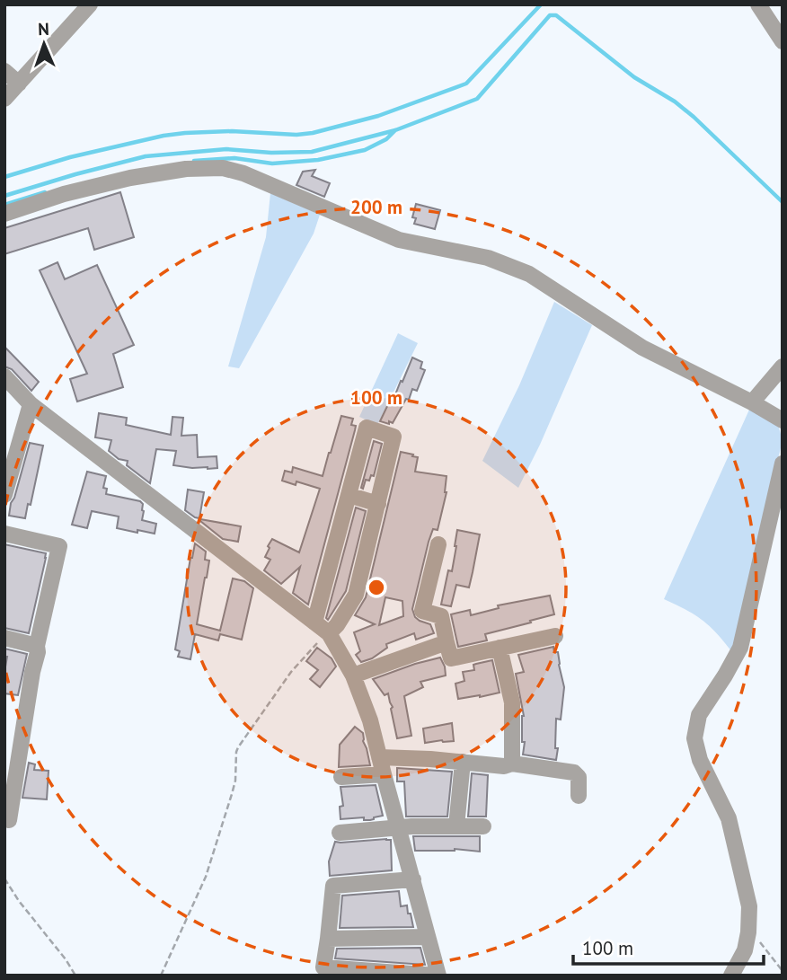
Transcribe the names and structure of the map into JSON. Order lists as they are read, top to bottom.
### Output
{
  "scale_bar": "100 m",
  "north": "top",
  "rings": ["200 m", "100 m"]
}
